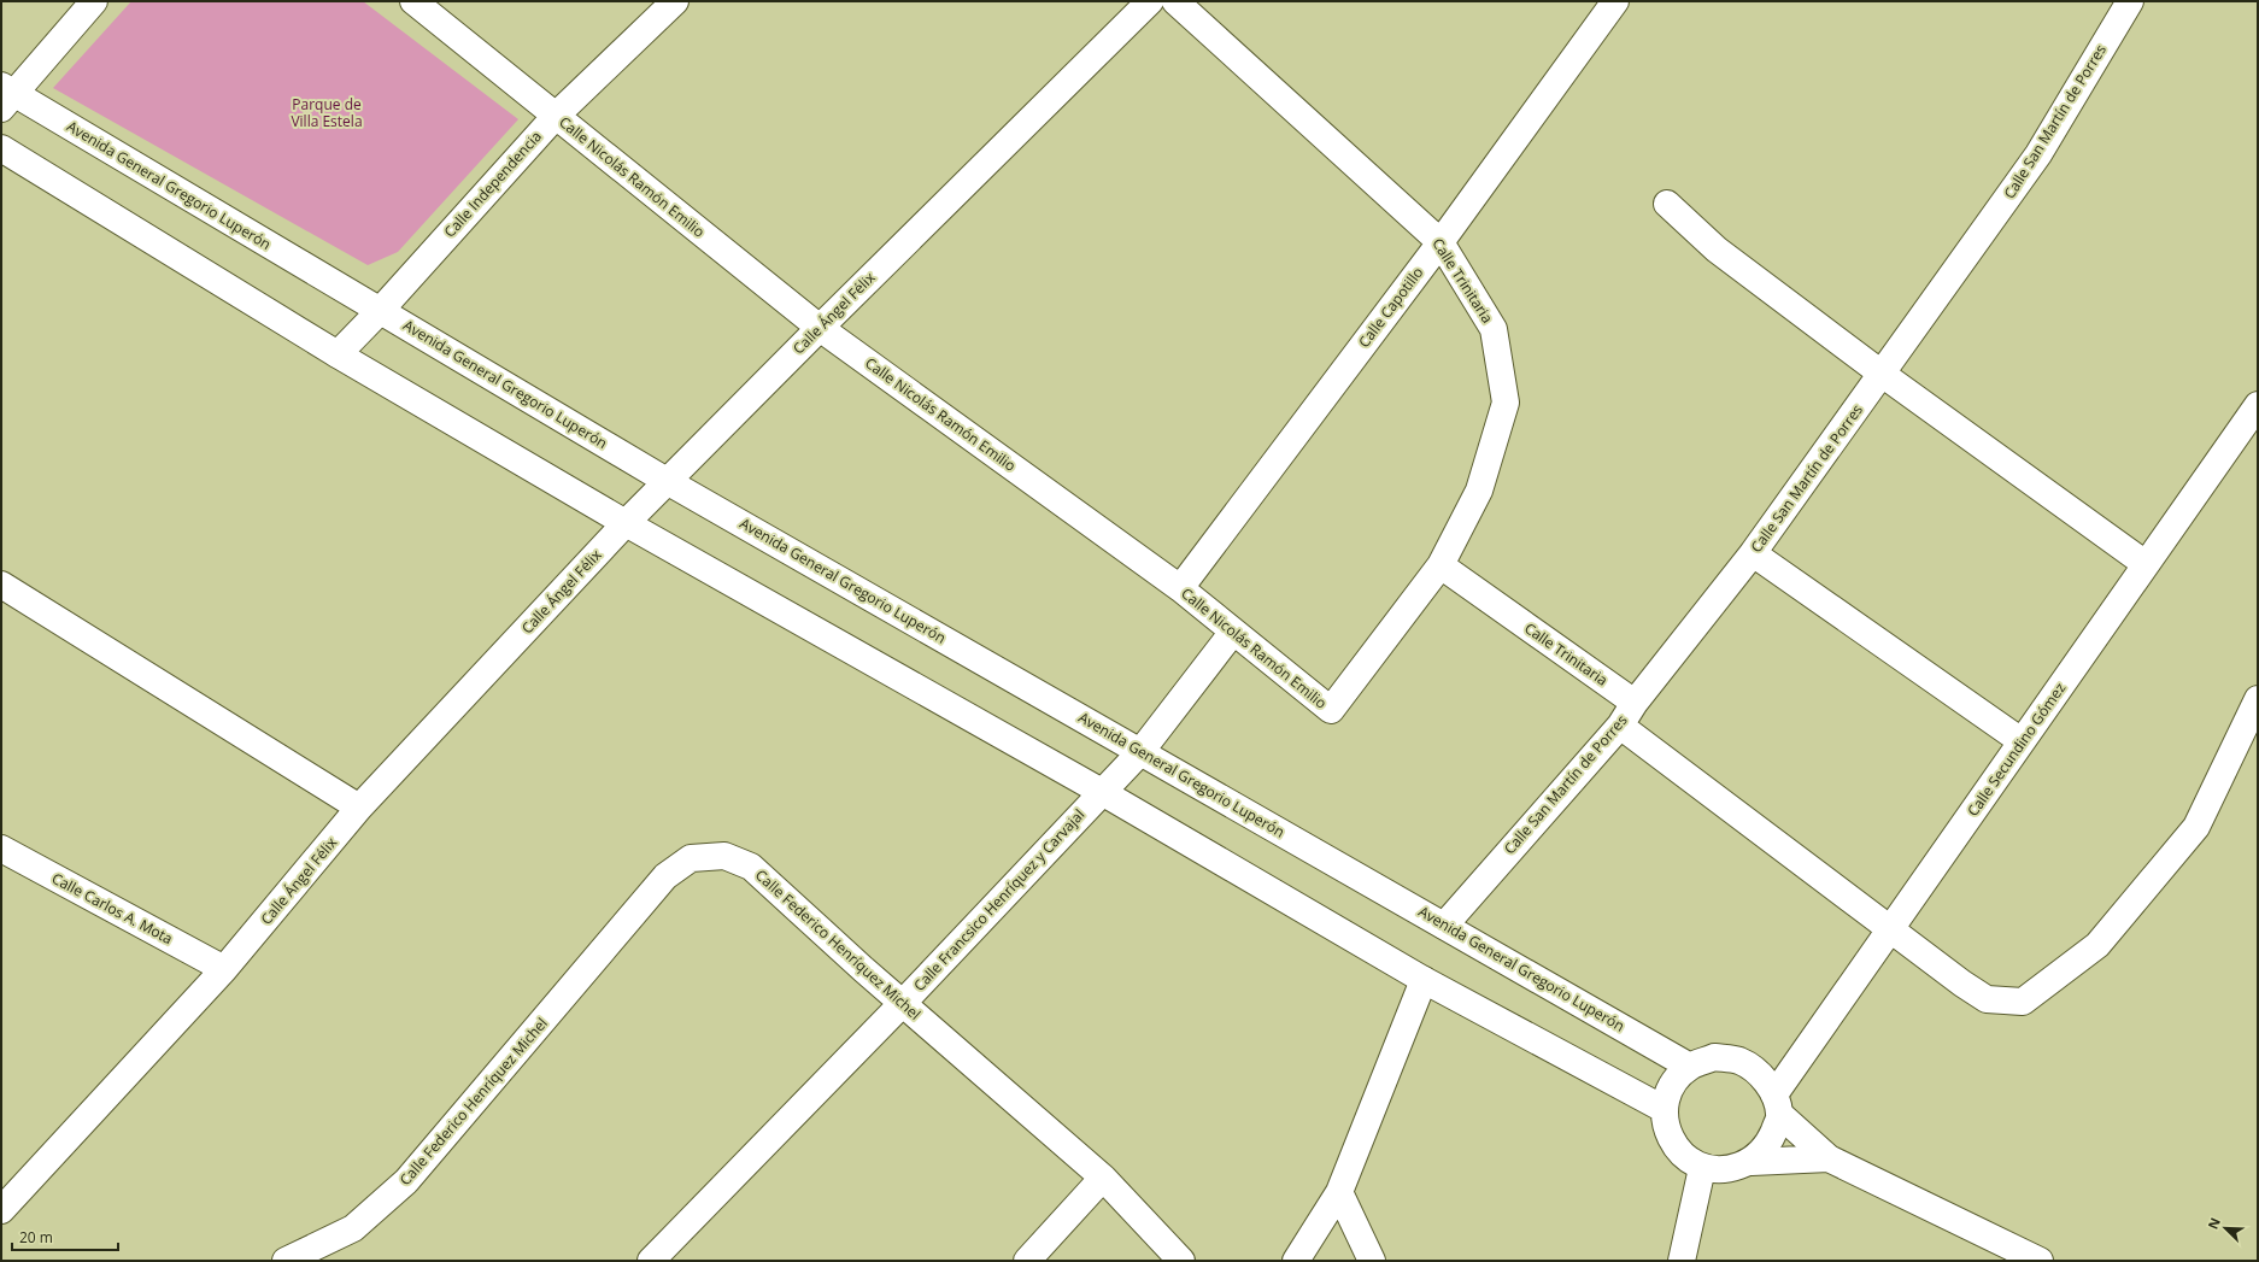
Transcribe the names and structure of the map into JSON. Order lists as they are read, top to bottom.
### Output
{
  "streets": {
    "street": [
      "Calle San Martín de Porres",
      "Calle Nicolás Ramón Emilio",
      "Calle Independencia",
      "Avenida General Gregorio Luperón",
      "Calle Trinitaria",
      "Calle Capotillo",
      "Calle Ángel Félix",
      "Calle Secundino Gómez",
      "Calle Francsico Henríquez y Carvajal",
      "Calle Carlos A. Mota",
      "Calle Federico Henríquez Michel"
    ]
  },
  "crossings": [
    ["Calle San Martín de Porres", "Avenida General Gregorio Luperón"],
    ["Calle San Martín de Porres", "Calle Trinitaria"],
    ["Calle Nicolás Ramón Emilio", "Calle Independencia"],
    ["Calle Nicolás Ramón Emilio", "Calle Trinitaria"],
    ["Calle Nicolás Ramón Emilio", "Calle Capotillo"],
    ["Calle Nicolás Ramón Emilio", "Calle Ángel Félix"],
    ["Calle Nicolás Ramón Emilio", "Calle Francsico Henríquez y Carvajal"],
    ["Calle Independencia", "Avenida General Gregorio Luperón"],
    ["Avenida General Gregorio Luperón", "Calle Ángel Félix"],
    ["Avenida General Gregorio Luperón", "Calle Secundino Gómez"],
    ["Avenida General Gregorio Luperón", "Calle Francsico Henríquez y Carvajal"],
    ["Calle Trinitaria", "Calle Capotillo"],
    ["Calle Ángel Félix", "Calle Carlos A. Mota"],
    ["Calle Francsico Henríquez y Carvajal", "Calle Federico Henríquez Michel"]
  ],
  "parks": ["Parque de Villa Estela"],
  "scale_bar": "20 m",
  "north": "top left"
}
